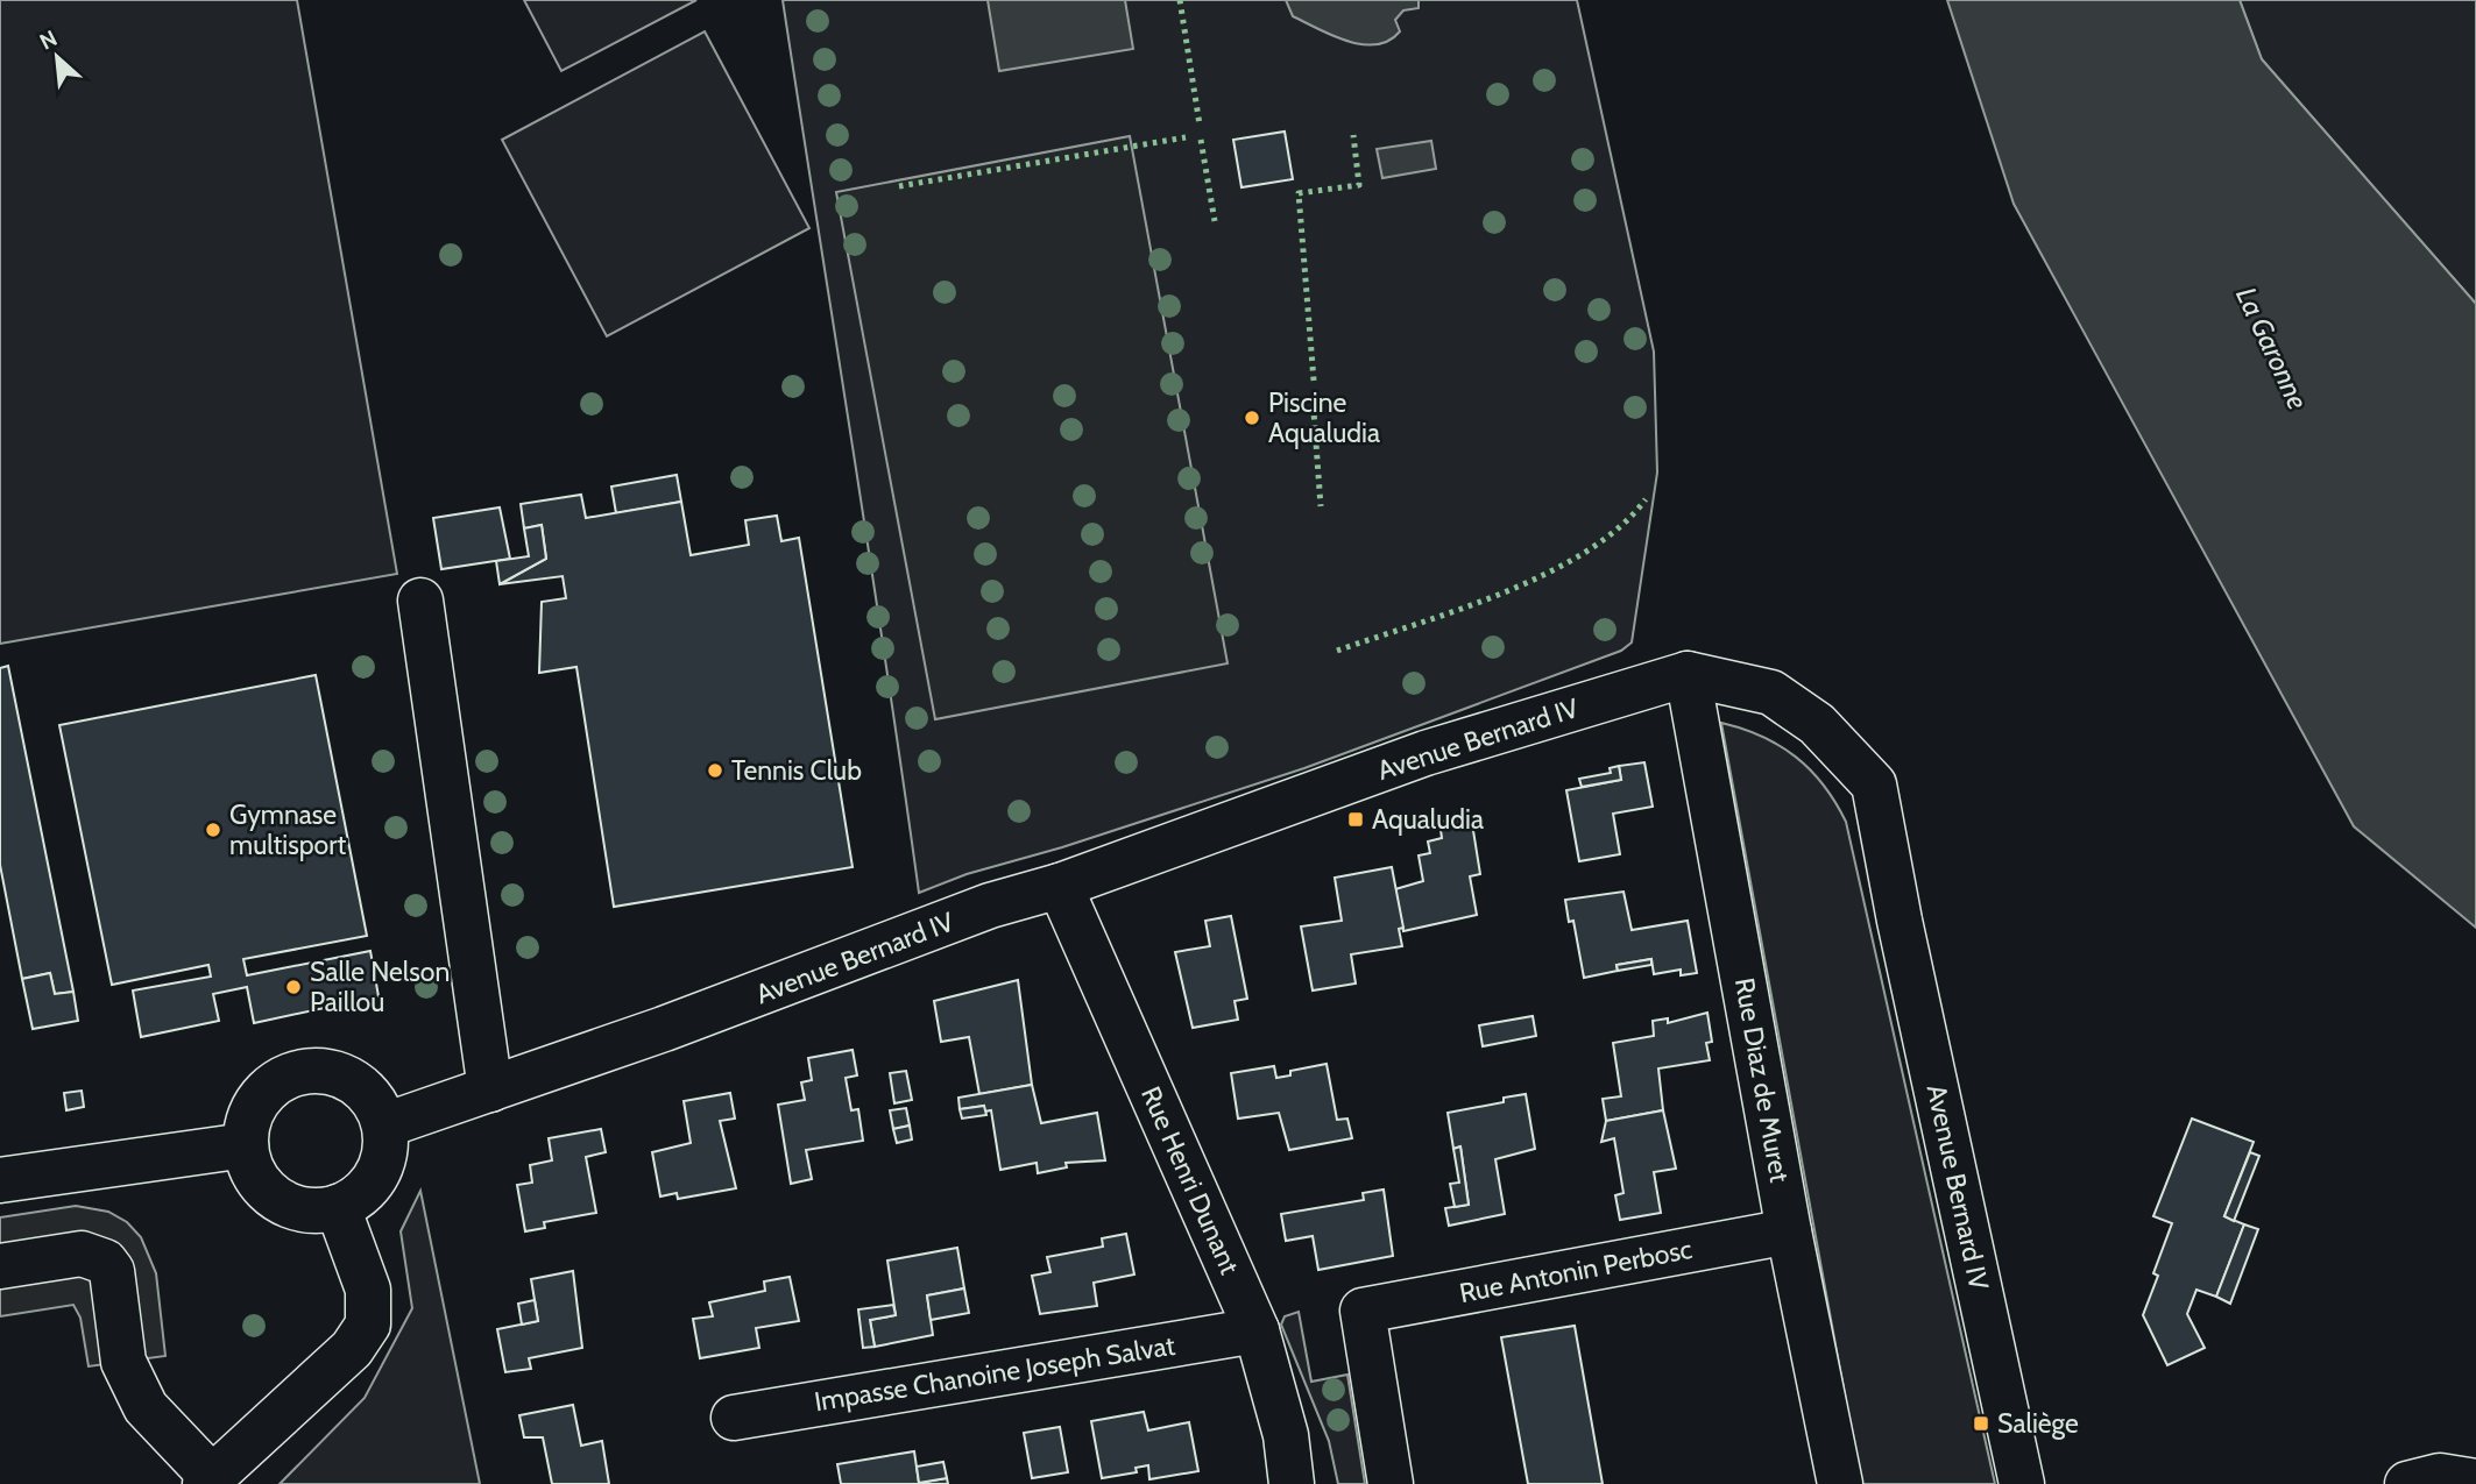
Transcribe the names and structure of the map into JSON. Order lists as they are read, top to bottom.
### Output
{
  "streets": {
    "street": [
      "Avenue Bernard IV",
      "Rue Diaz de Muret",
      "Rue Henri Dunant",
      "Rue Antonin Perbosc",
      "Impasse Chanoine Joseph Salvat"
    ]
  },
  "crossings": [
    ["Avenue Bernard IV", "Rue Diaz de Muret"],
    ["Avenue Bernard IV", "Rue Henri Dunant"],
    ["Rue Diaz de Muret", "Rue Antonin Perbosc"],
    ["Rue Henri Dunant", "Impasse Chanoine Joseph Salvat"]
  ],
  "water": ["La Garonne"],
  "places": {
    "other": [
      "Piscine Aqualudia",
      "Tennis Club",
      "Gymnase multisport",
      "Salle Nelson Paillou"
    ],
    "transit": ["Aqualudia", "Saliège"]
  },
  "north": "top left"
}
